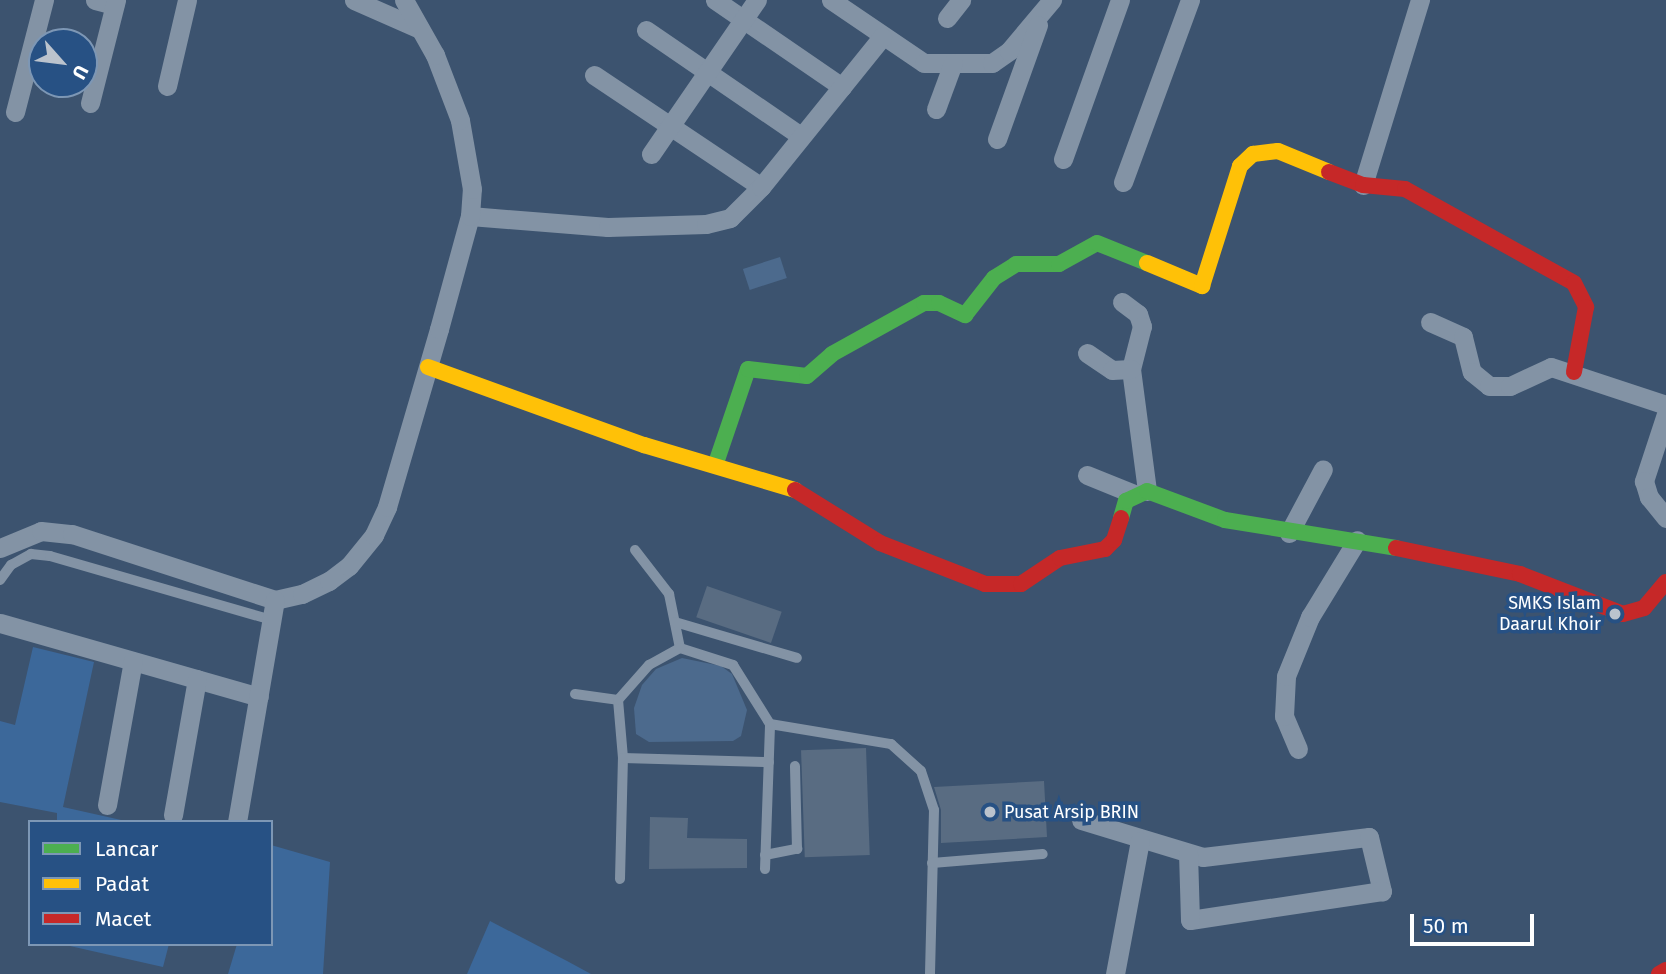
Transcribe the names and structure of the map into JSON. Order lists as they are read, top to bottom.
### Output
{
  "places": ["SMKS Islam Daarul Khoir", "Pusat Arsip BRIN"],
  "legend": ["Lancar", "Padat", "Macet"],
  "scale_bar": "50 m",
  "north": "bottom right"
}
